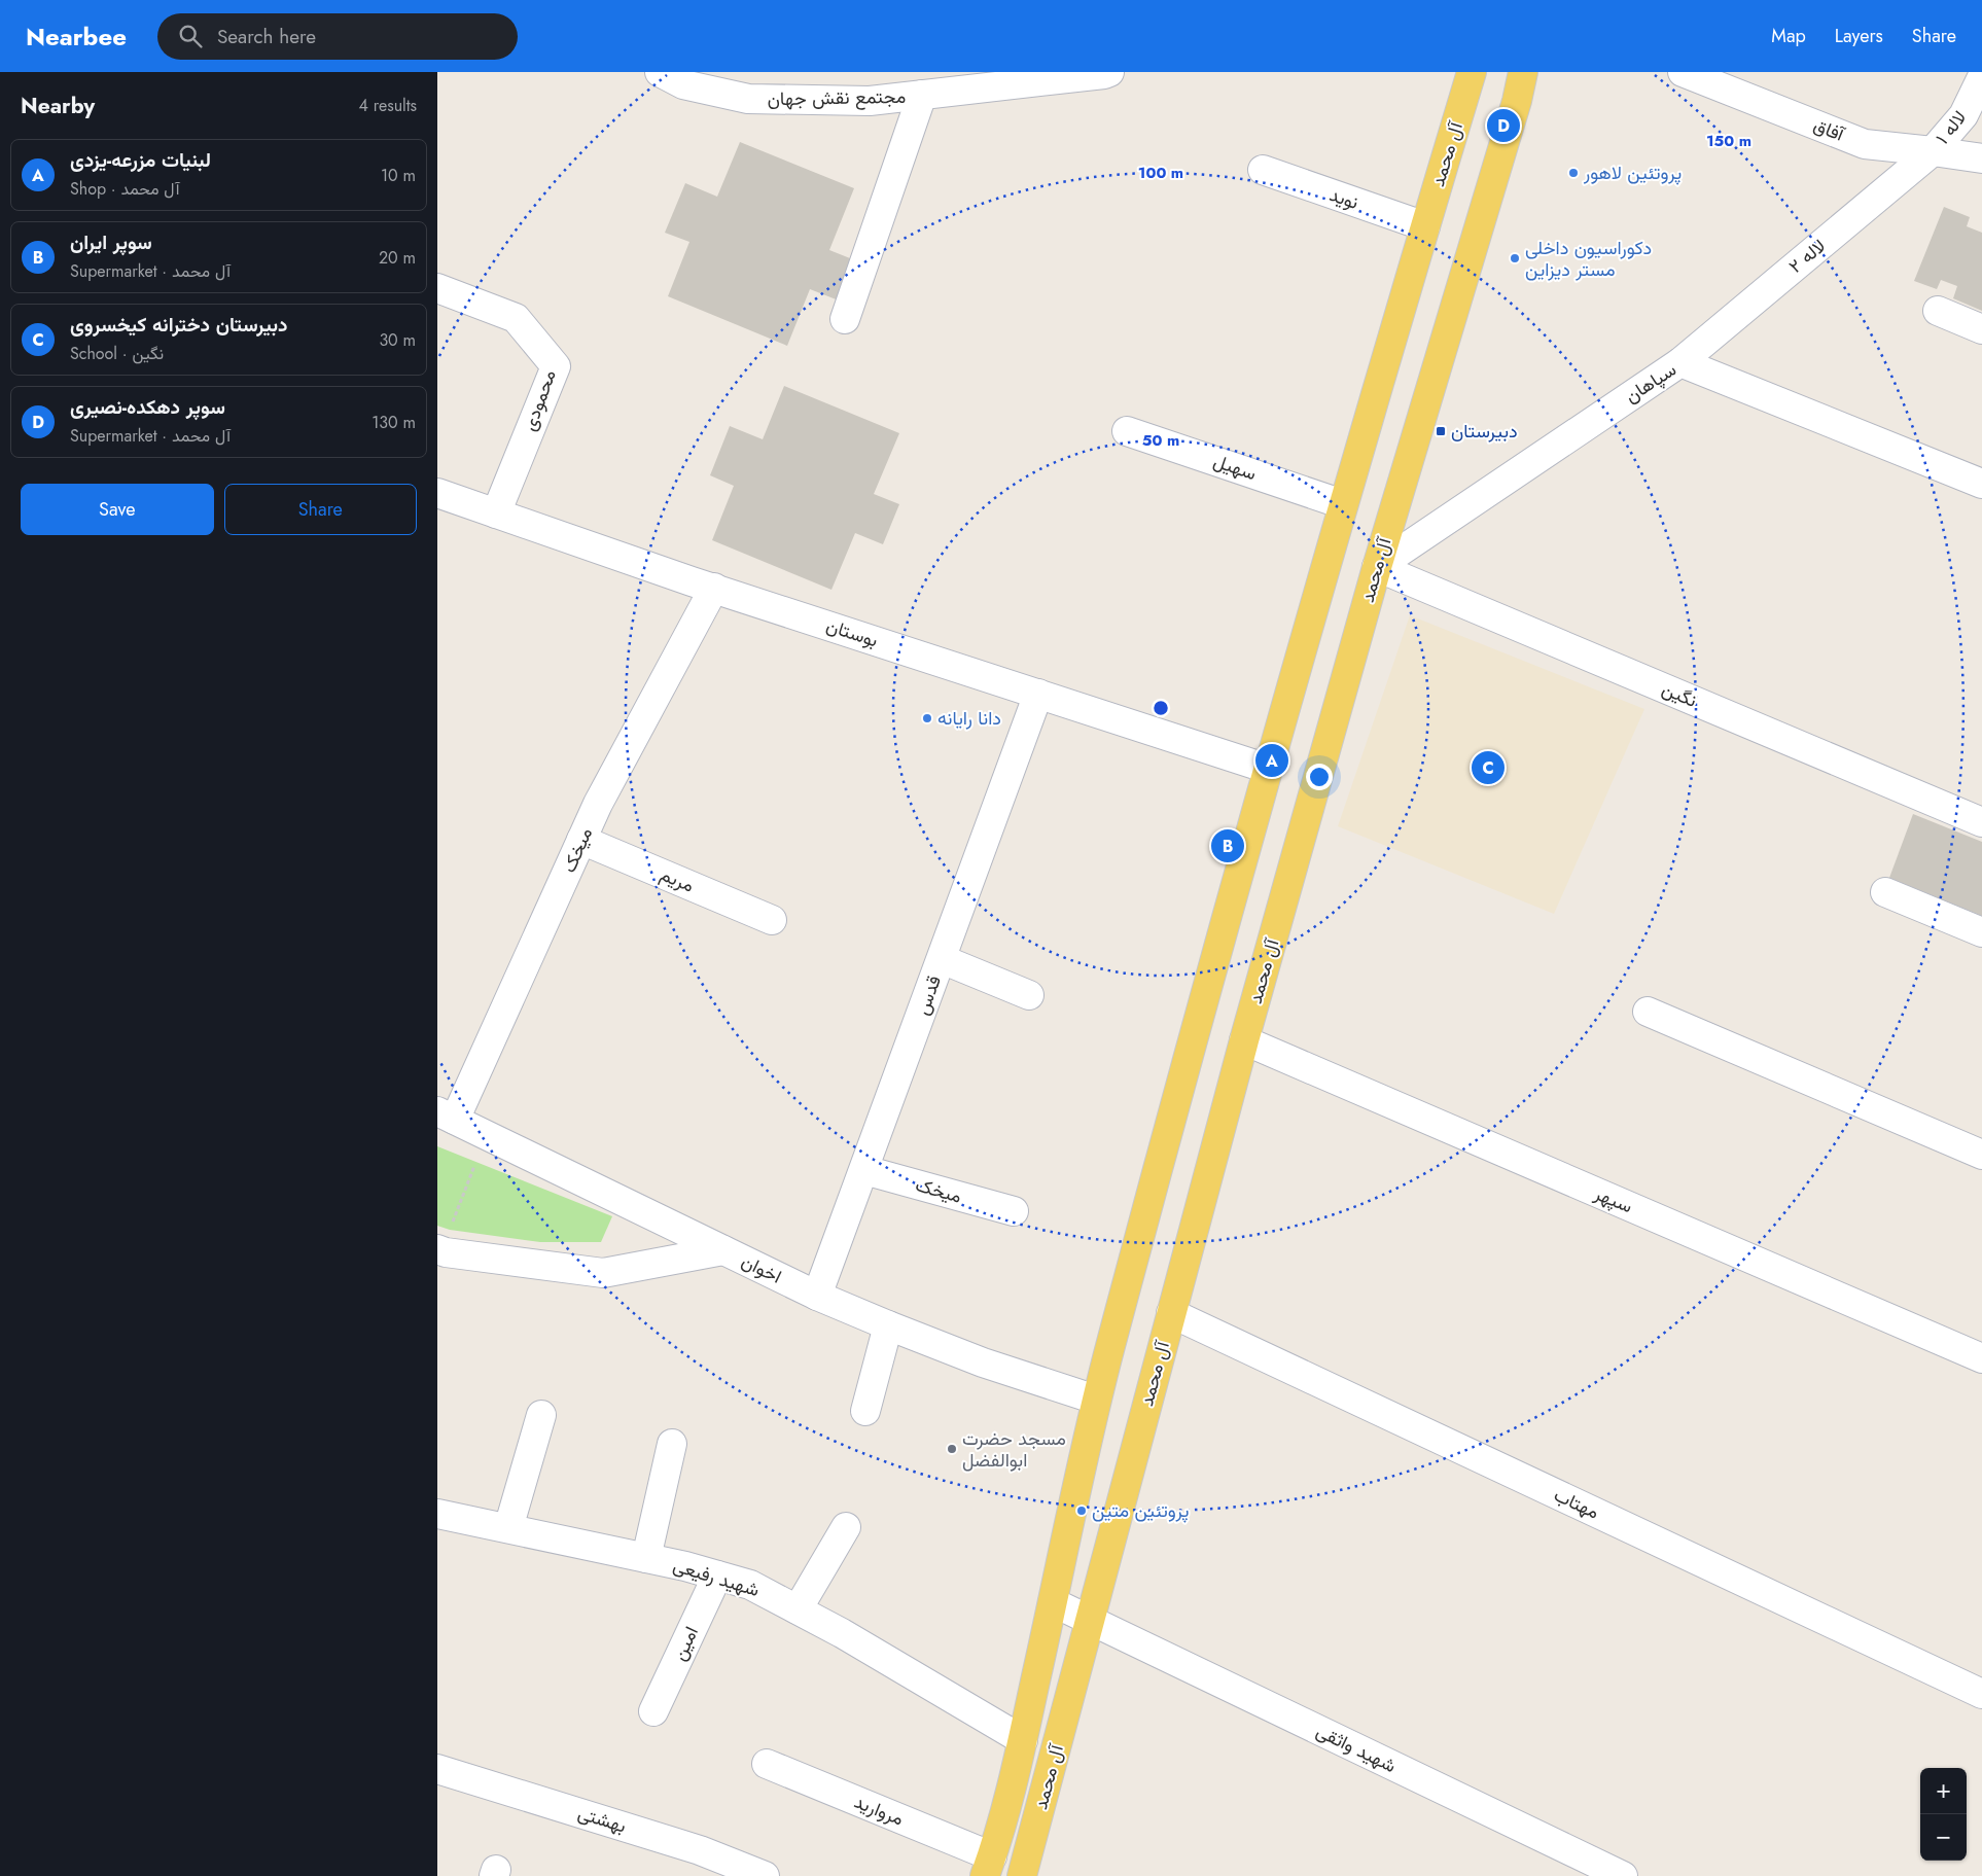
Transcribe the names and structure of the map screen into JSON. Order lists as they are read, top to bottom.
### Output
{
  "streets": {
    "main road": ["آل محمد"],
    "street": [
      "مجتمع نقش جهان",
      "لاله ۱",
      "آفاق",
      "نوید",
      "لاله ۲",
      "سپاهان",
      "محمودی",
      "سهیل",
      "بوستان",
      "نگین",
      "میخک",
      "مریم",
      "قدس",
      "سپهر",
      "اخوان",
      "مهتاب",
      "شهید رفیعی",
      "امین",
      "شهید واثقی",
      "مروارید",
      "بهشتی"
    ]
  },
  "crossings": [
    ["لاله ۱", "آفاق"],
    ["لاله ۱", "لاله ۲"],
    ["آفاق", "لاله ۲"],
    ["آل محمد", "نوید"],
    ["آل محمد", "سپاهان"],
    ["آل محمد", "سهیل"],
    ["آل محمد", "بوستان"],
    ["آل محمد", "نگین"],
    ["آل محمد", "سپهر"],
    ["آل محمد", "اخوان"],
    ["آل محمد", "مهتاب"],
    ["آل محمد", "شهید رفیعی"],
    ["آل محمد", "شهید واثقی"],
    ["آل محمد", "مروارید"],
    ["لاله ۲", "سپاهان"],
    ["سپاهان", "نگین"],
    ["محمودی", "بوستان"],
    ["بوستان", "میخک"],
    ["بوستان", "قدس"],
    ["میخک", "مریم"],
    ["میخک", "قدس"],
    ["میخک", "اخوان"],
    ["قدس", "اخوان"],
    ["شهید رفیعی", "امین"]
  ],
  "places": {
    "other": [
      "پروتئین لاهور",
      "دکوراسیون داخلی مستر دیزاین",
      "دانا رایانه",
      "مسجد حضرت ابوالفضل",
      "پروتئین متین"
    ],
    "transit": ["دبیرستان"]
  },
  "page": {
    "header": "Nearbee",
    "search": "Search here",
    "nav": ["Map", "Layers", "Share"],
    "heading": ["Nearby", "4 results"],
    "pins": [
      "D",
      "A",
      "C",
      "B"
    ],
    "list": [
      {
        "mark": "A",
        "name": "لبنیات مزرعه-یزدی",
        "note": "Shop · آل محمد",
        "value": "10 m"
      },
      {
        "mark": "B",
        "name": "سوپر ایران",
        "note": "Supermarket · آل محمد",
        "value": "20 m"
      },
      {
        "mark": "C",
        "name": "دبیرستان دخترانه کیخسروی",
        "note": "School · نگین",
        "value": "30 m"
      },
      {
        "mark": "D",
        "name": "سوپر دهکده-نصیری",
        "note": "Supermarket · آل محمد",
        "value": "130 m"
      }
    ],
    "buttons": ["Save", "Share"],
    "map_buttons": ["+", "−"]
  },
  "rings": ["150 m", "100 m", "50 m"]
}
